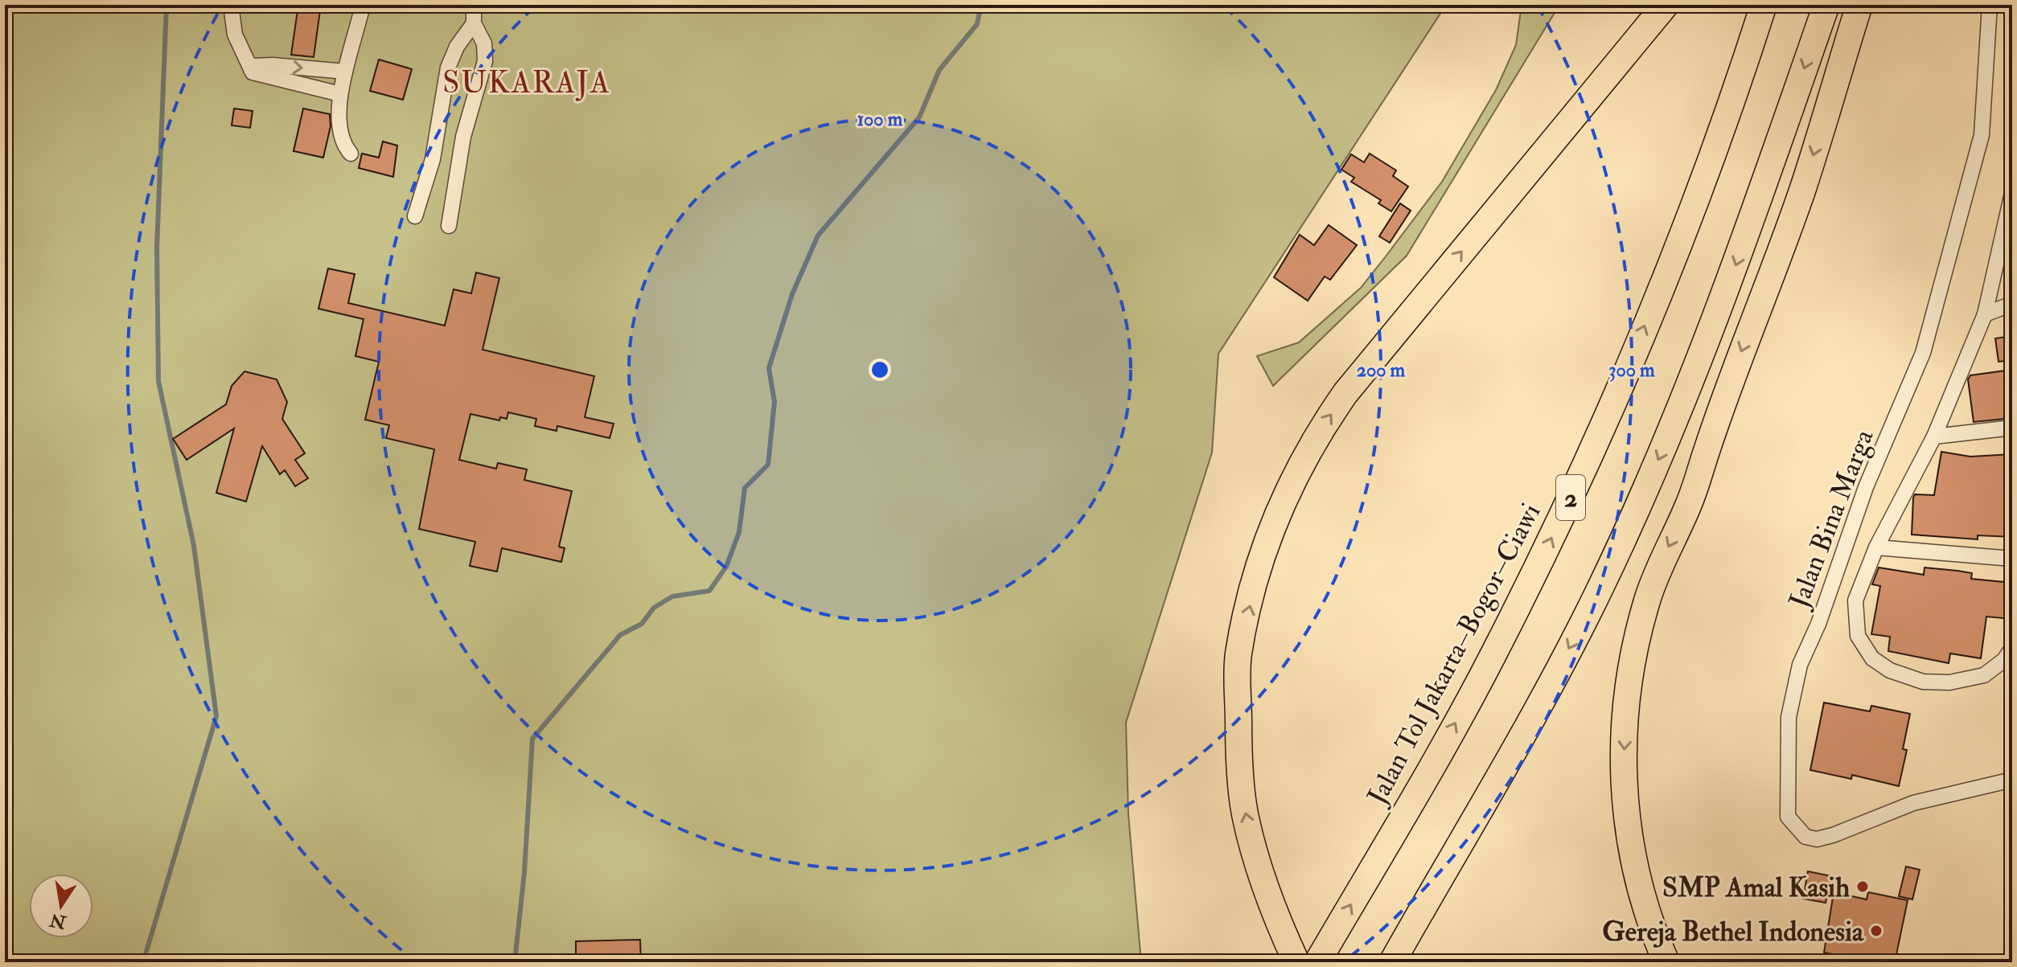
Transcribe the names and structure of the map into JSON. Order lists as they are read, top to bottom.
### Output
{
  "streets": {
    "highway": ["2", "Jalan Tol Jakarta–Bogor–Ciawi"],
    "street": ["Jalan Bina Marga"]
  },
  "districts": ["SUKARAJA"],
  "places": ["SMP Amal Kasih", "Gereja Bethel Indonesia"],
  "north": "bottom",
  "rings": ["100 m", "200 m", "300 m"]
}
